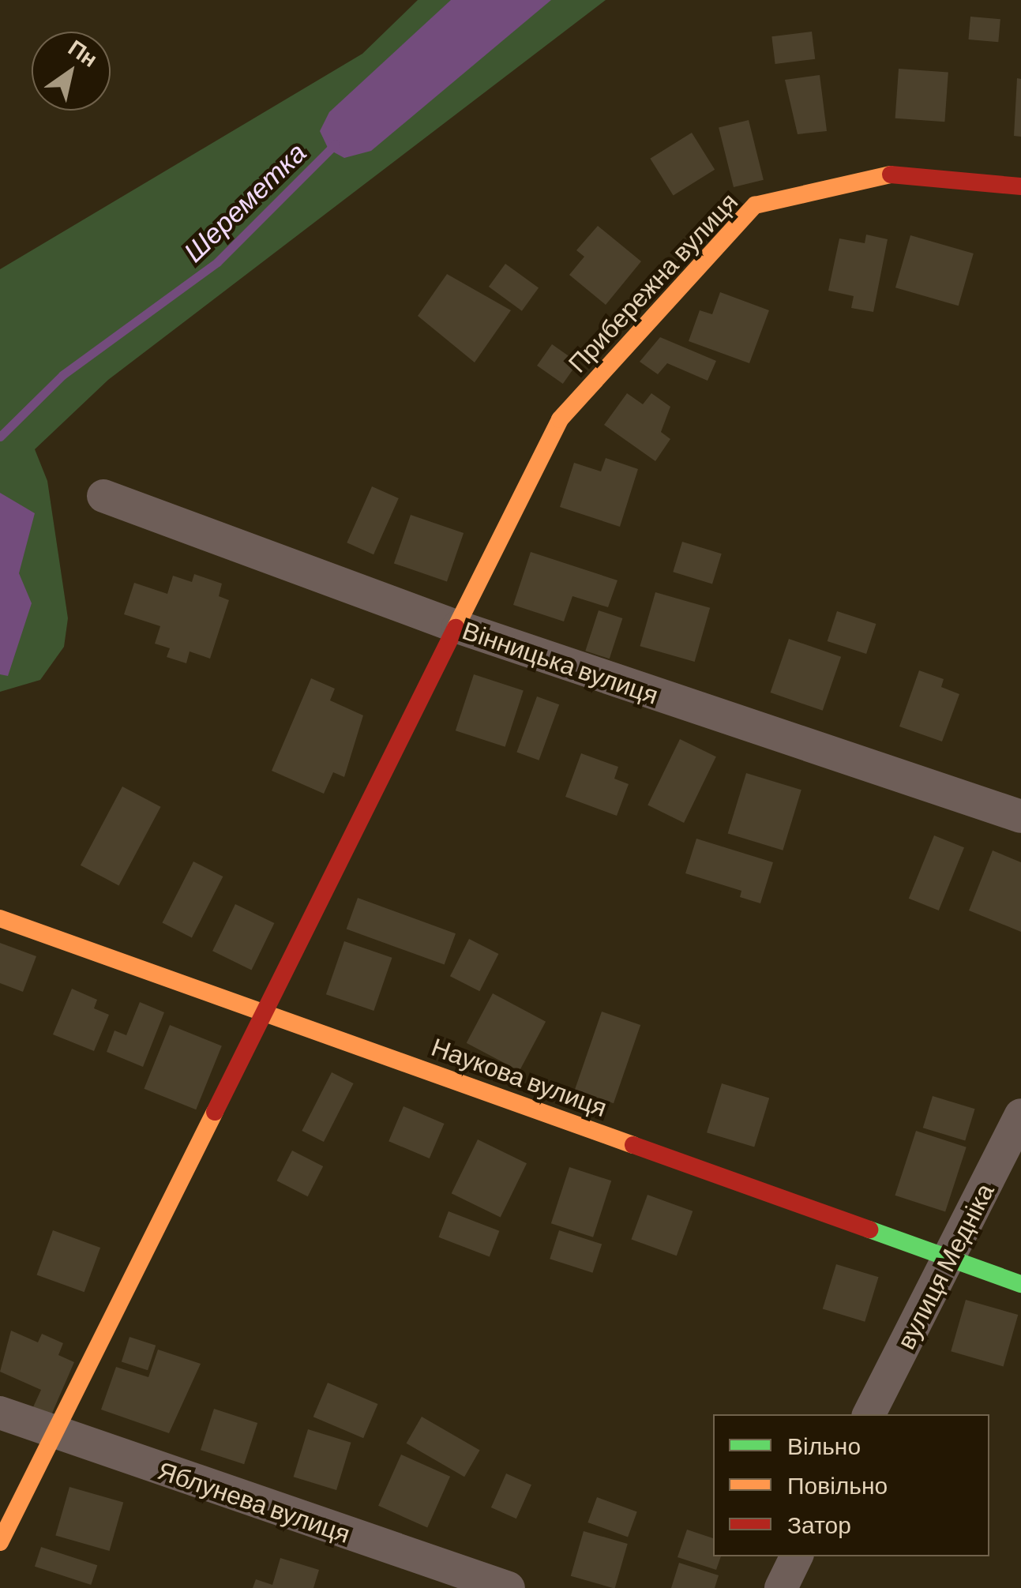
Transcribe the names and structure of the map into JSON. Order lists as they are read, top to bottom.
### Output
{
  "streets": {
    "street": [
      "Прибережна вулиця",
      "Вінницька вулиця",
      "Наукова вулиця",
      "вулиця Медніка",
      "Яблунева вулиця"
    ]
  },
  "crossings": [
    ["Прибережна вулиця", "Вінницька вулиця"],
    ["Прибережна вулиця", "Наукова вулиця"],
    ["Прибережна вулиця", "Яблунева вулиця"],
    ["Наукова вулиця", "вулиця Медніка"]
  ],
  "water": ["Шереметка"],
  "legend": ["Вільно", "Повільно", "Затор"],
  "north": "top right"
}
